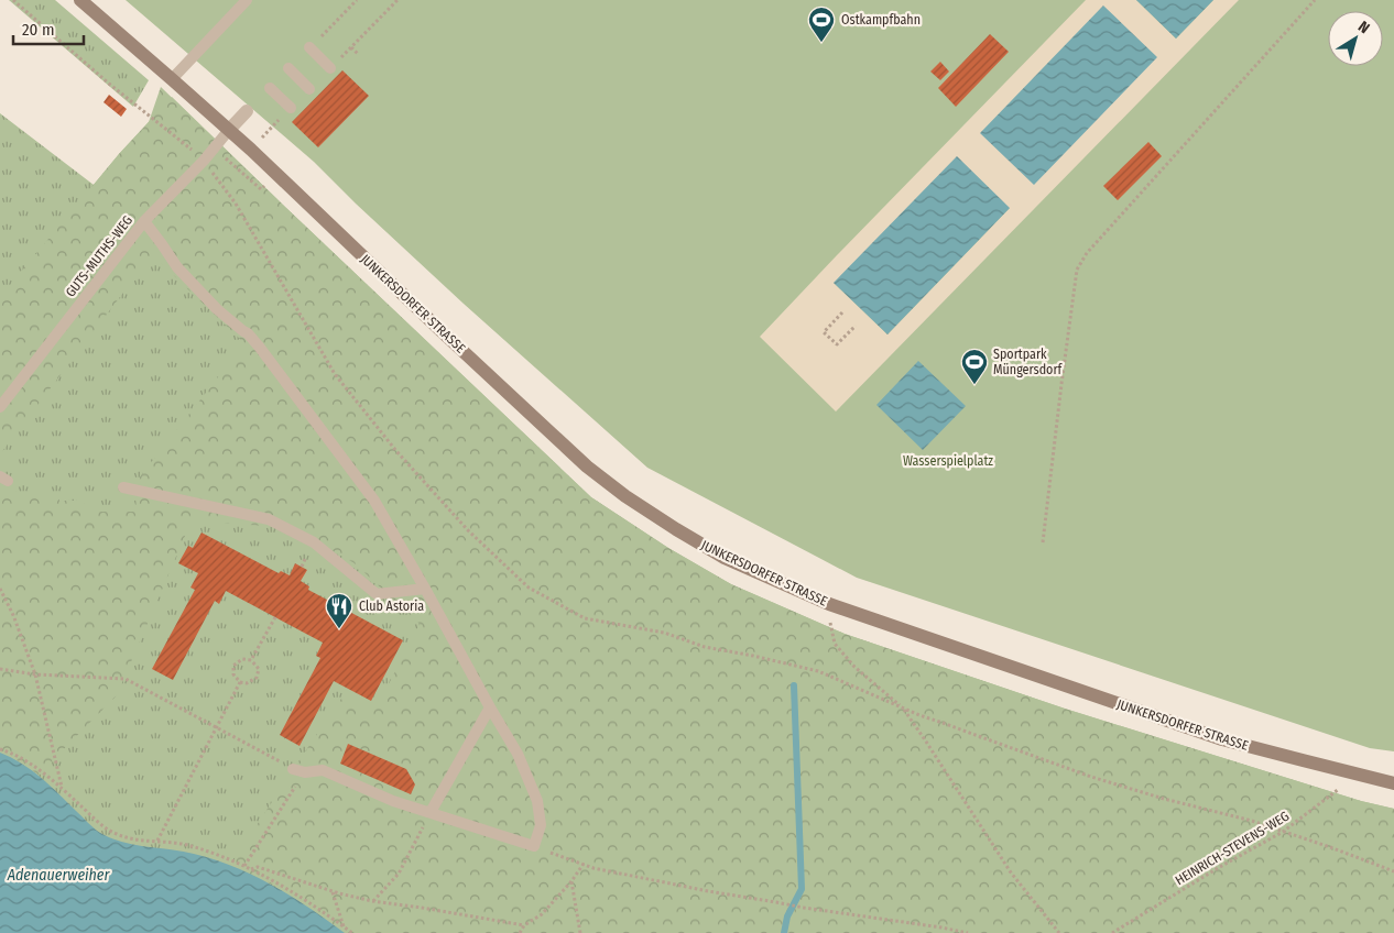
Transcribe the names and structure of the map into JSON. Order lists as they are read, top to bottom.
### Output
{
  "streets": {
    "street": ["JUNKERSDORFER STRASSE"],
    "lane": ["GUTS-MUTHS-WEG"],
    "path": ["HEINRICH-STEVENS-WEG"]
  },
  "crossings": [
    ["GUTS-MUTHS-WEG", "JUNKERSDORFER STRASSE"],
    ["JUNKERSDORFER STRASSE", "HEINRICH-STEVENS-WEG"]
  ],
  "water": ["Adenauerweiher"],
  "parks": ["Wasserspielplatz"],
  "places": {
    "sports": ["Ostkampfbahn", "Sportpark Müngersdorf"],
    "restaurant": ["Club Astoria"]
  },
  "scale_bar": "20 m",
  "north": "top right"
}
